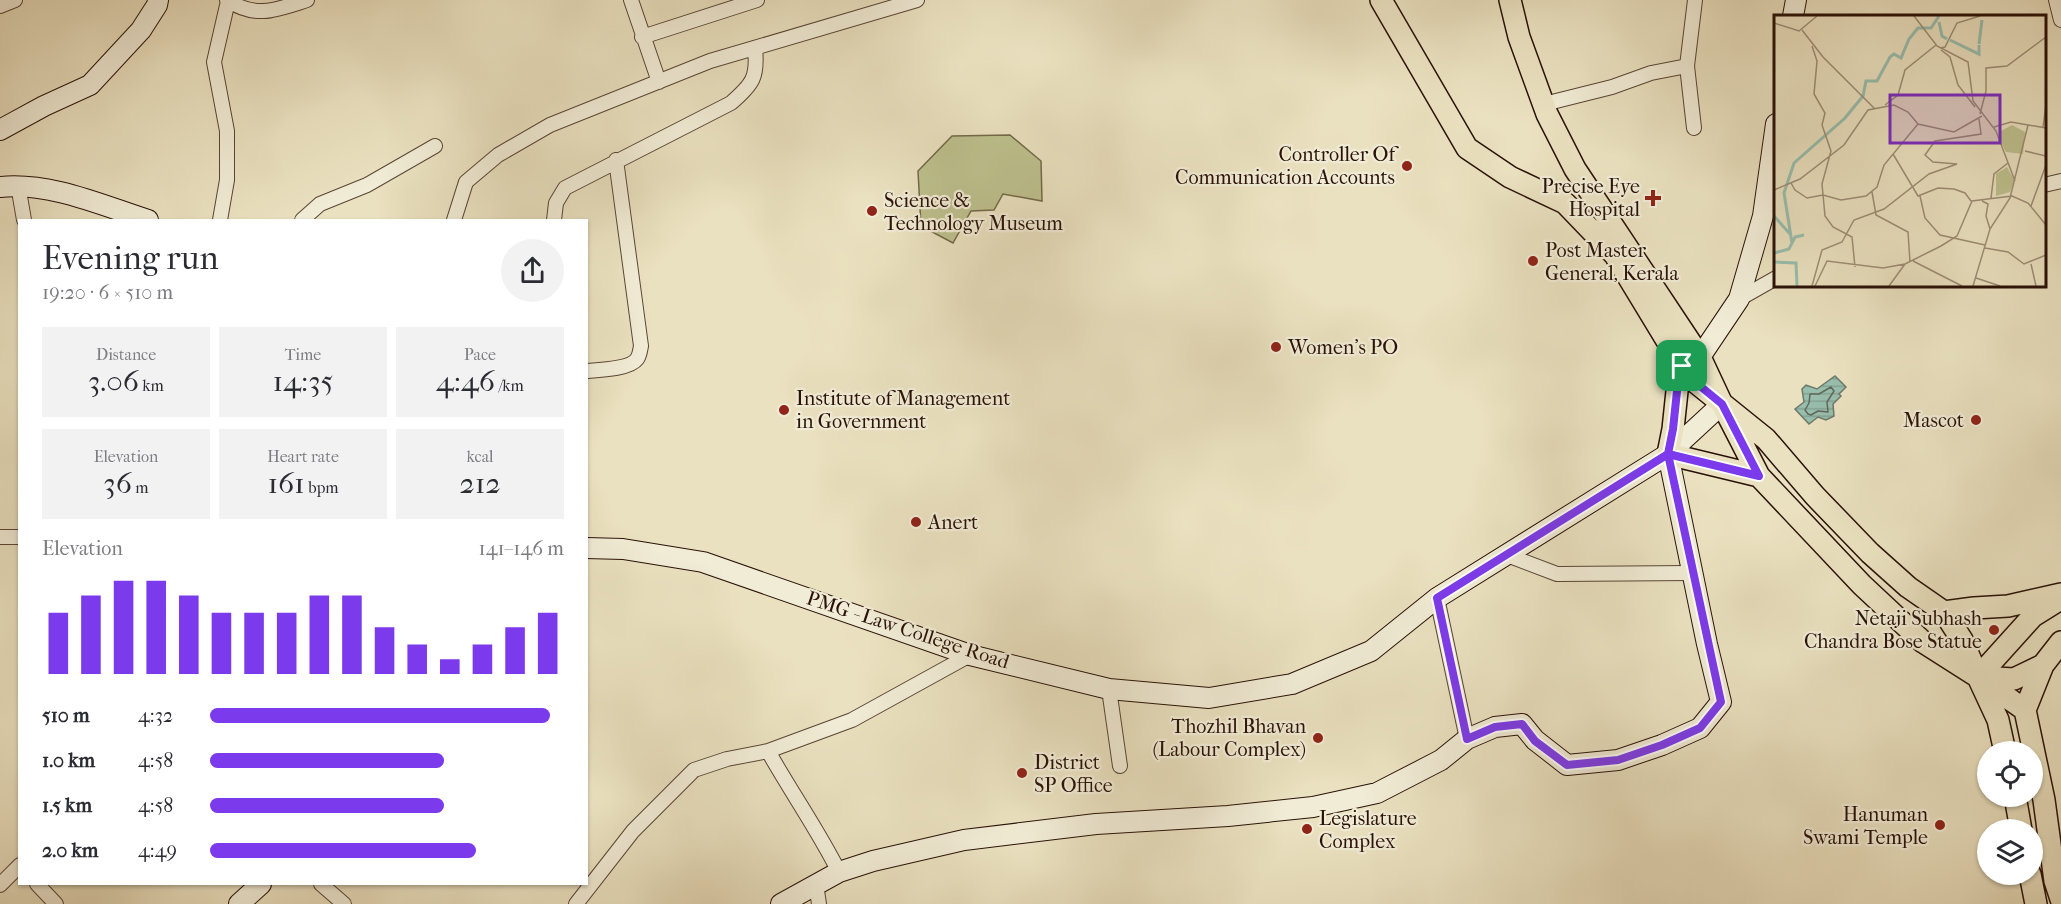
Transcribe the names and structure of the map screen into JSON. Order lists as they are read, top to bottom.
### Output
{
  "streets": {
    "street": ["PMG - Law College Road"]
  },
  "places": {
    "other": [
      "Controller Of Communication Accounts",
      "Science & Technology Museum",
      "Post Master General, Kerala",
      "Women's PO",
      "Institute of Management in Government",
      "Mascot",
      "Anert",
      "Netaji Subhash Chandra Bose Statue",
      "Thozhil Bhavan (Labour Complex)",
      "District SP Office",
      "Hanuman Swami Temple",
      "Legislature Complex"
    ],
    "health": ["Precise Eye Hospital"]
  },
  "page": {
    "heading": ["Evening run", "19:20 · 6 × 510 m"],
    "stats": [
      ["Distance", "3.06 km"],
      ["Time", "14:35"],
      ["Pace", "4:46 /km"],
      ["Elevation", "36 m"],
      ["Heart rate", "161 bpm"],
      ["kcal", "212"]
    ],
    "chart": ["Elevation", "141–146 m"],
    "list": [
      {
        "name": "510 m",
        "note": "4:32"
      },
      {
        "name": "1.0 km",
        "note": "4:58"
      },
      {
        "name": "1.5 km",
        "note": "4:58"
      },
      {
        "name": "2.0 km",
        "note": "4:49"
      }
    ]
  }
}
